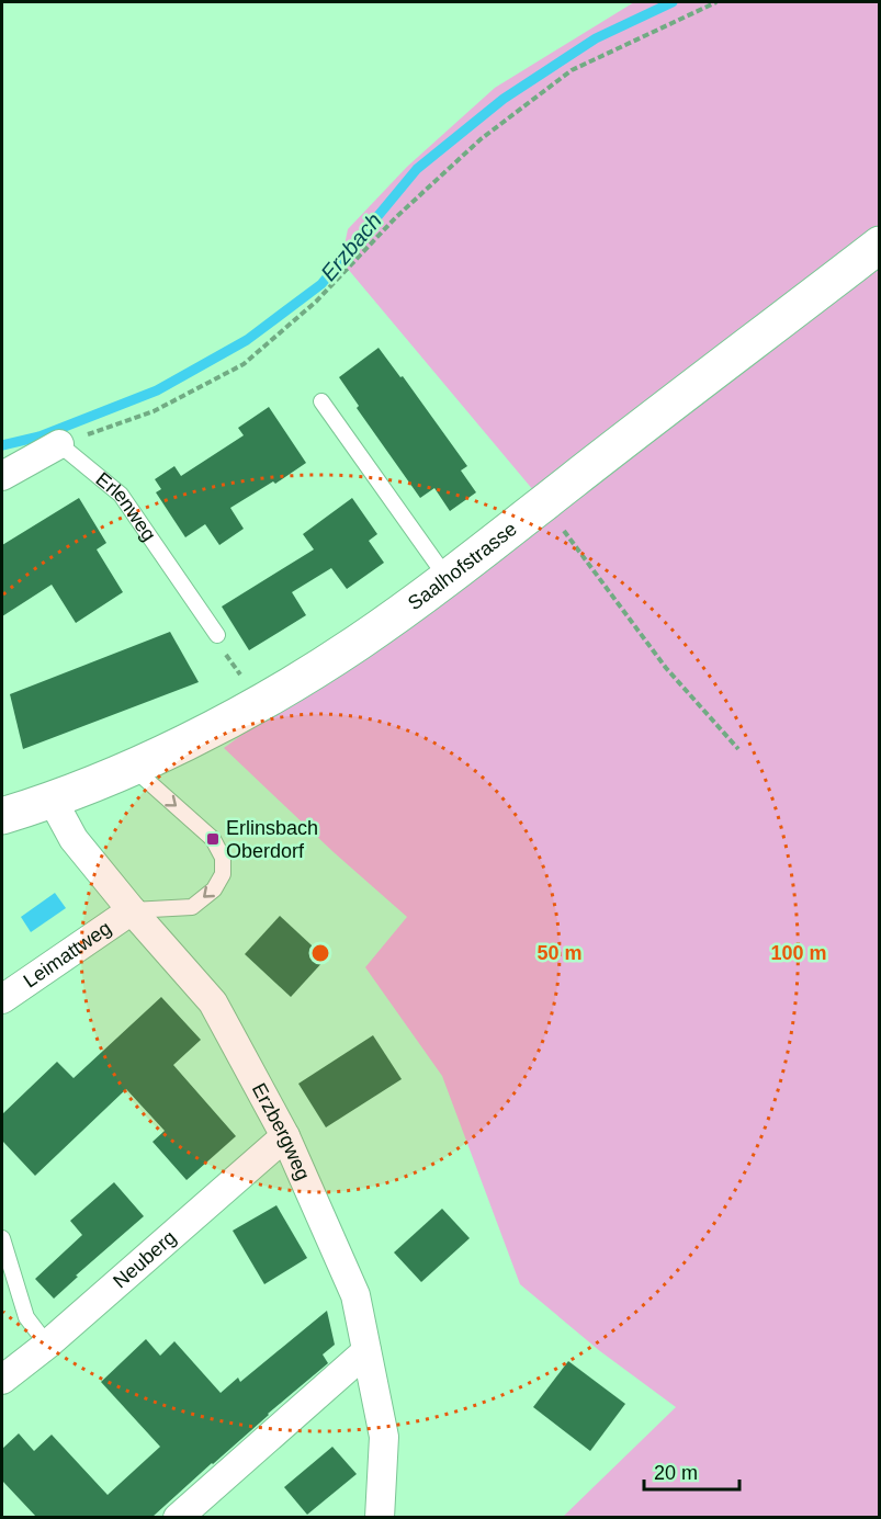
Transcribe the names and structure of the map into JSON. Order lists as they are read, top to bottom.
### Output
{
  "streets": {
    "main road": ["Saalhofstrasse"],
    "street": ["Leimattweg", "Erzbergweg", "Neuberg"],
    "lane": ["Erlenweg"]
  },
  "crossings": [
    ["Saalhofstrasse", "Erzbergweg"],
    ["Leimattweg", "Erzbergweg"],
    ["Erzbergweg", "Neuberg"]
  ],
  "water": ["Erzbach"],
  "places": {
    "transit": ["Erlinsbach Oberdorf"]
  },
  "scale_bar": "20 m",
  "rings": ["50 m", "100 m"]
}
